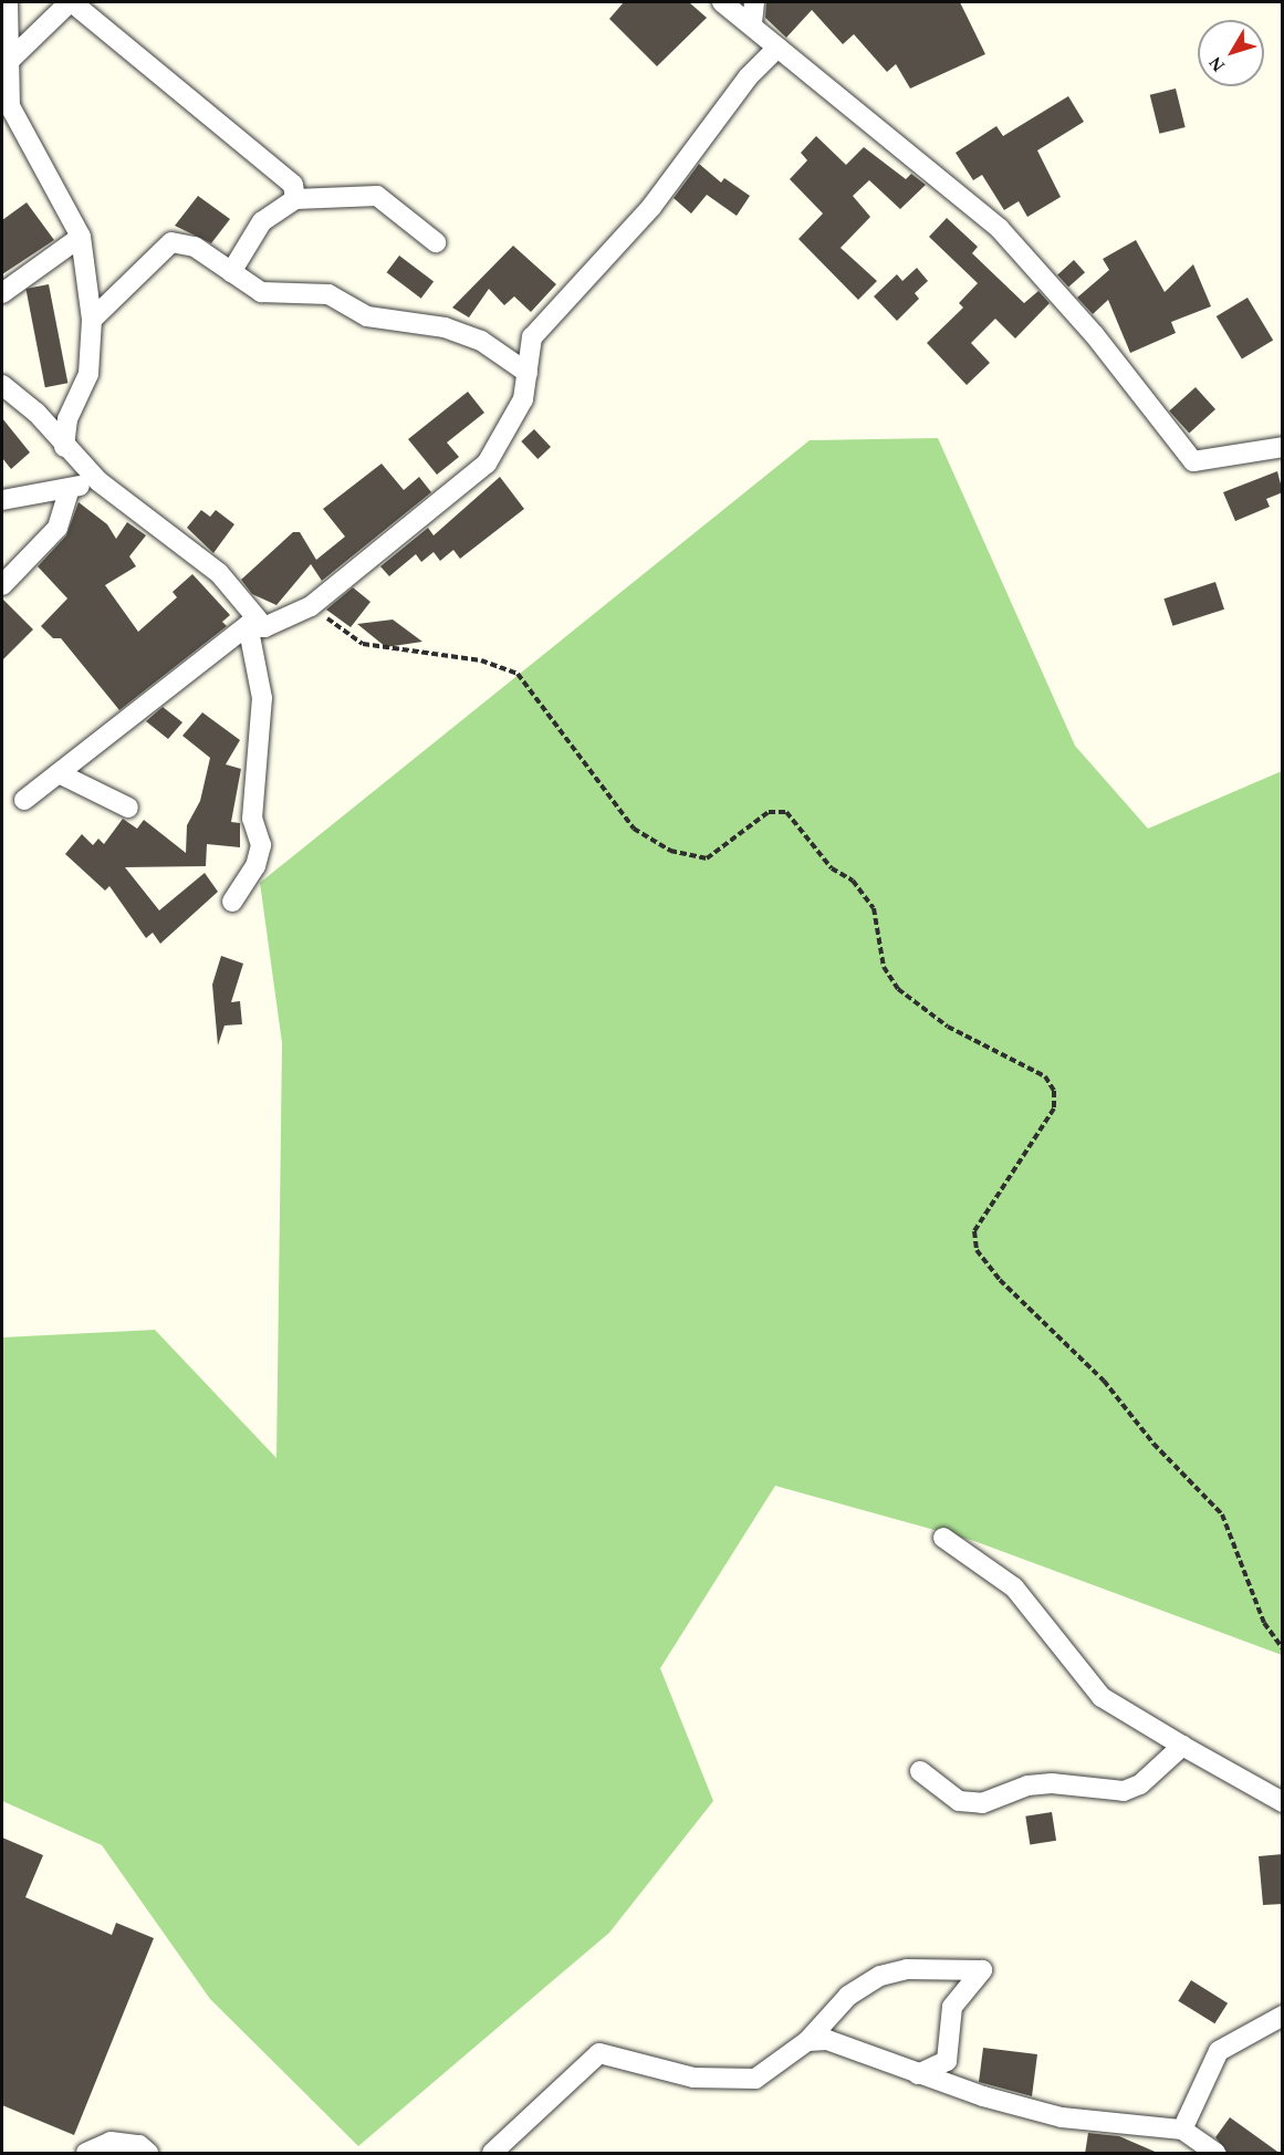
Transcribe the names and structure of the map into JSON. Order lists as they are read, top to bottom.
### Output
{
  "north": "bottom left"
}
